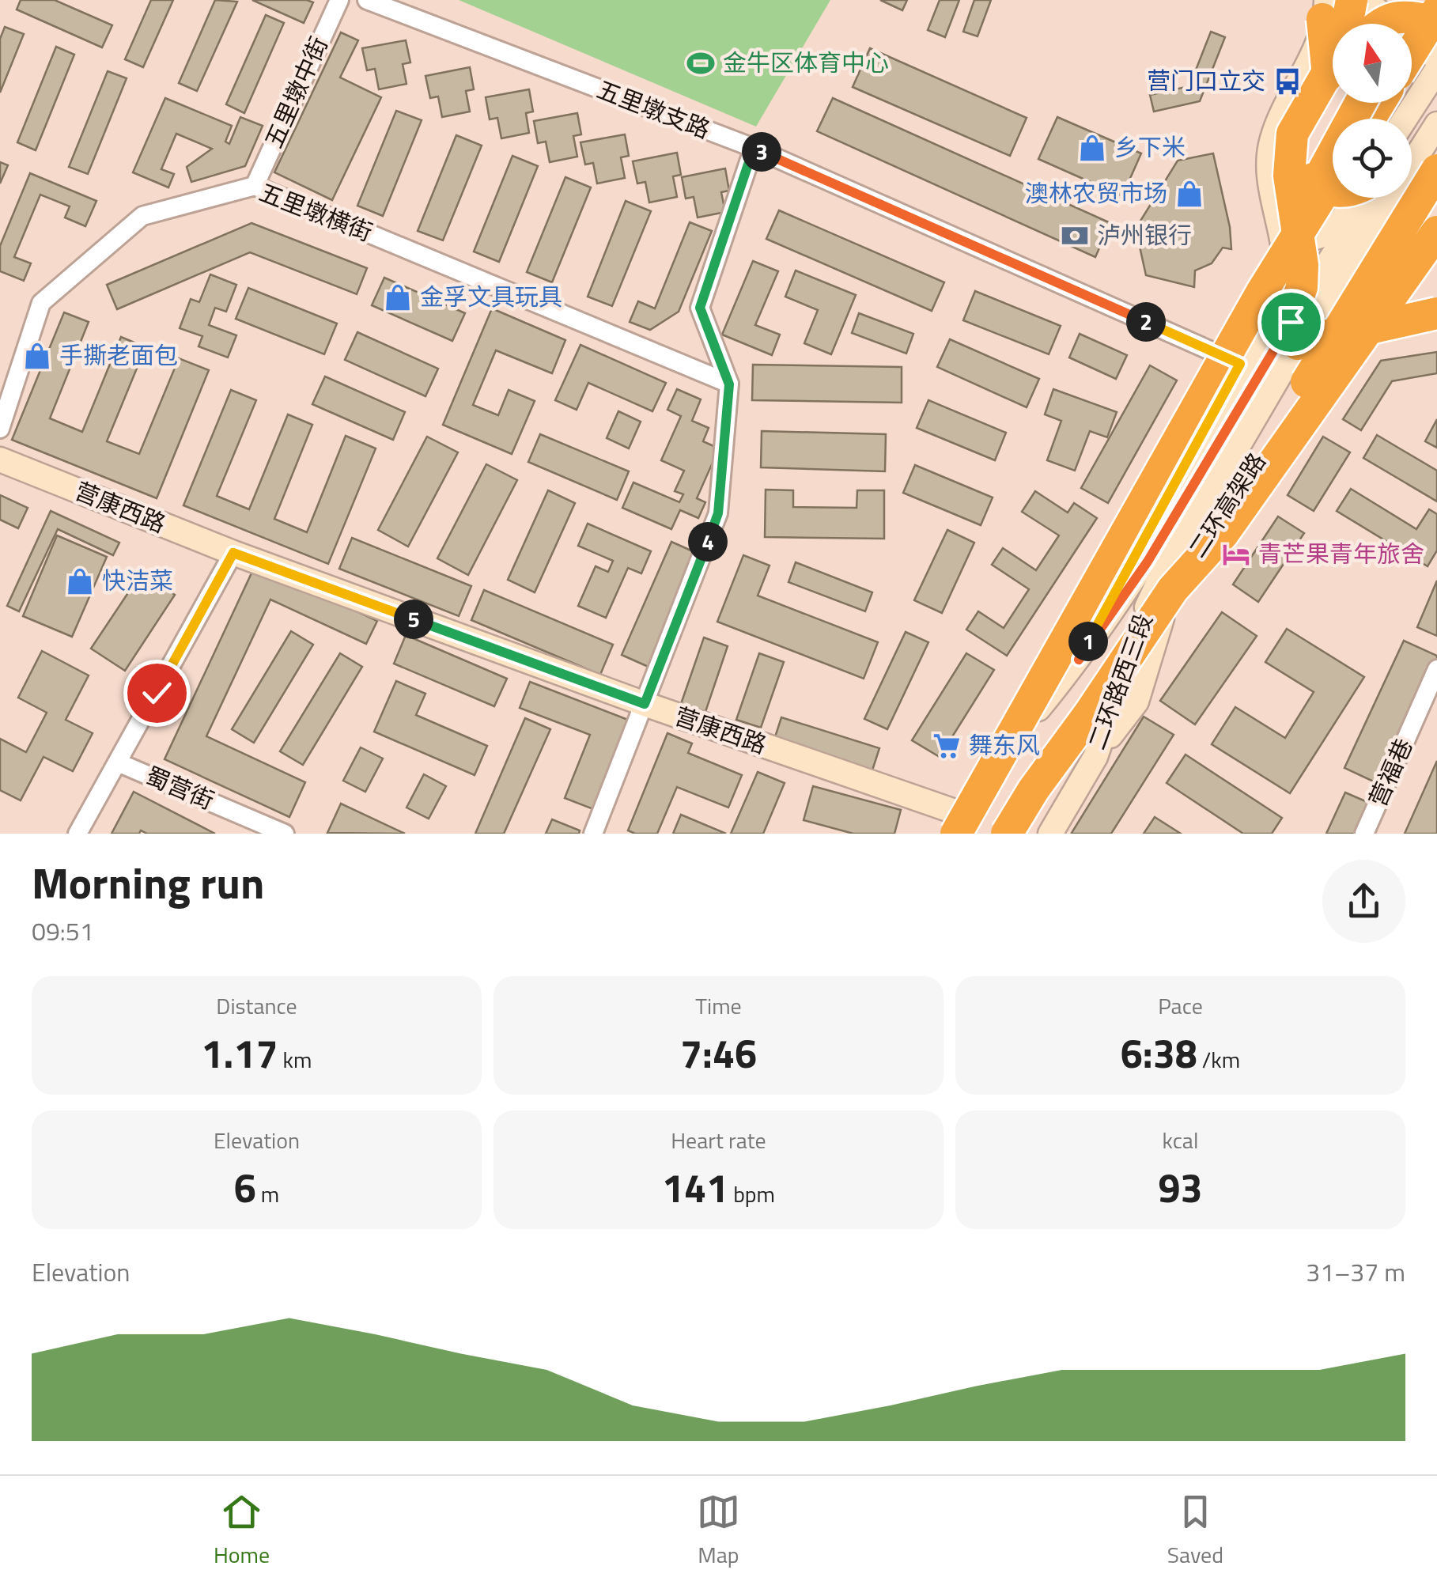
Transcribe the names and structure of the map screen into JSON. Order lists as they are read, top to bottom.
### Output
{
  "streets": {
    "highway": ["二环高架路"],
    "street": [
      "五里墩中街",
      "五里墩支路",
      "五里墩横街",
      "营康西路",
      "二环路西三段",
      "营福巷",
      "蜀营街"
    ]
  },
  "crossings": [
    ["五里墩中街", "五里墩横街"],
    ["二环高架路", "二环路西三段"],
    ["营康西路", "二环路西三段"]
  ],
  "places": {
    "sports": ["金牛区体育中心"],
    "bus stop": ["营门口立交"],
    "shop": [
      "乡下米",
      "澳林农贸市场",
      "金孚文具玩具",
      "手撕老面包",
      "快洁菜"
    ],
    "bank": ["泸州银行"],
    "hotel": ["青芒果青年旅舍"],
    "supermarket": ["舞东风"]
  },
  "north": "top",
  "page": {
    "pins": [
      "3",
      "2",
      "4",
      "5",
      "1"
    ],
    "heading": ["Morning run", "09:51"],
    "stats": [
      ["Distance", "1.17 km"],
      ["Time", "7:46"],
      ["Pace", "6:38 /km"],
      ["Elevation", "6 m"],
      ["Heart rate", "141 bpm"],
      ["kcal", "93"]
    ],
    "chart": ["Elevation", "31–37 m"],
    "tabs": ["Home", "Map", "Saved"]
  }
}
